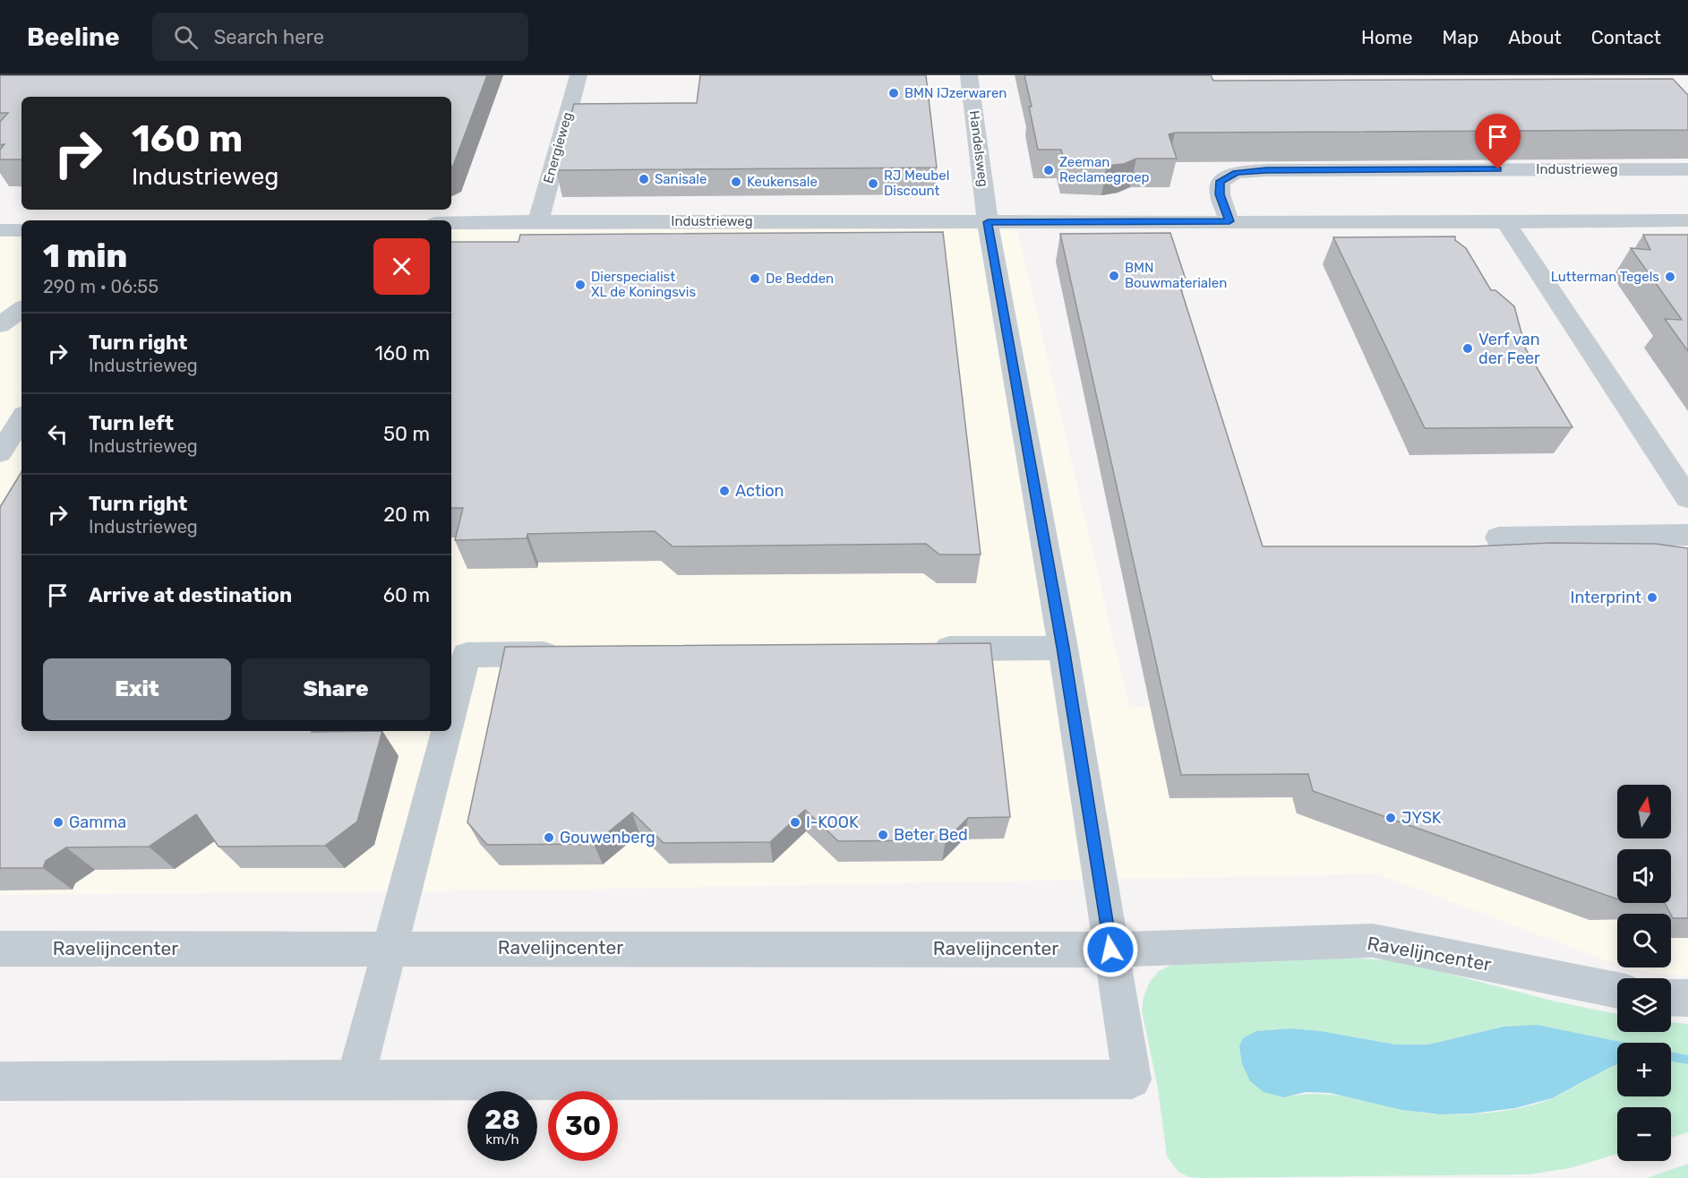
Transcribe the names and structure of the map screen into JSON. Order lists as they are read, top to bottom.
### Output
{
  "streets": {
    "street": [
      "Energieweg",
      "Handelsweg",
      "Industrieweg",
      "Ravelijncenter"
    ]
  },
  "crossings": [
    ["Energieweg", "Industrieweg"],
    ["Handelsweg", "Industrieweg"]
  ],
  "places": [
    "BMN IJzerwaren",
    "Zeeman Reclamegroep",
    "Sanisale",
    "Keukensale",
    "RJ Meubel Discount",
    "BMN Bouwmaterialen",
    "Lutterman Tegels",
    "De Bedden",
    "Dierspecialist XL de Koningsvis",
    "Verf van der Feer",
    "Action",
    "Interprint",
    "JYSK",
    "Gamma",
    "I-KOOK",
    "Beter Bed",
    "Gouwenberg"
  ],
  "north": "top",
  "page": {
    "header": "Beeline",
    "search": "Search here",
    "nav": [
      "Home",
      "Map",
      "About",
      "Contact"
    ],
    "turn": ["160 m", "Industrieweg"],
    "heading": ["1 min", "290 m · 06:55"],
    "list": [
      {
        "name": "Turn right",
        "note": "Industrieweg",
        "value": "160 m"
      },
      {
        "name": "Turn left",
        "note": "Industrieweg",
        "value": "50 m"
      },
      {
        "name": "Turn right",
        "note": "Industrieweg",
        "value": "20 m"
      },
      {
        "name": "Arrive at destination",
        "value": "60 m"
      }
    ],
    "buttons": ["Exit", "Share"],
    "map_buttons": ["+", "−"],
    "speed": "28 km/h",
    "limit": "30"
  }
}
